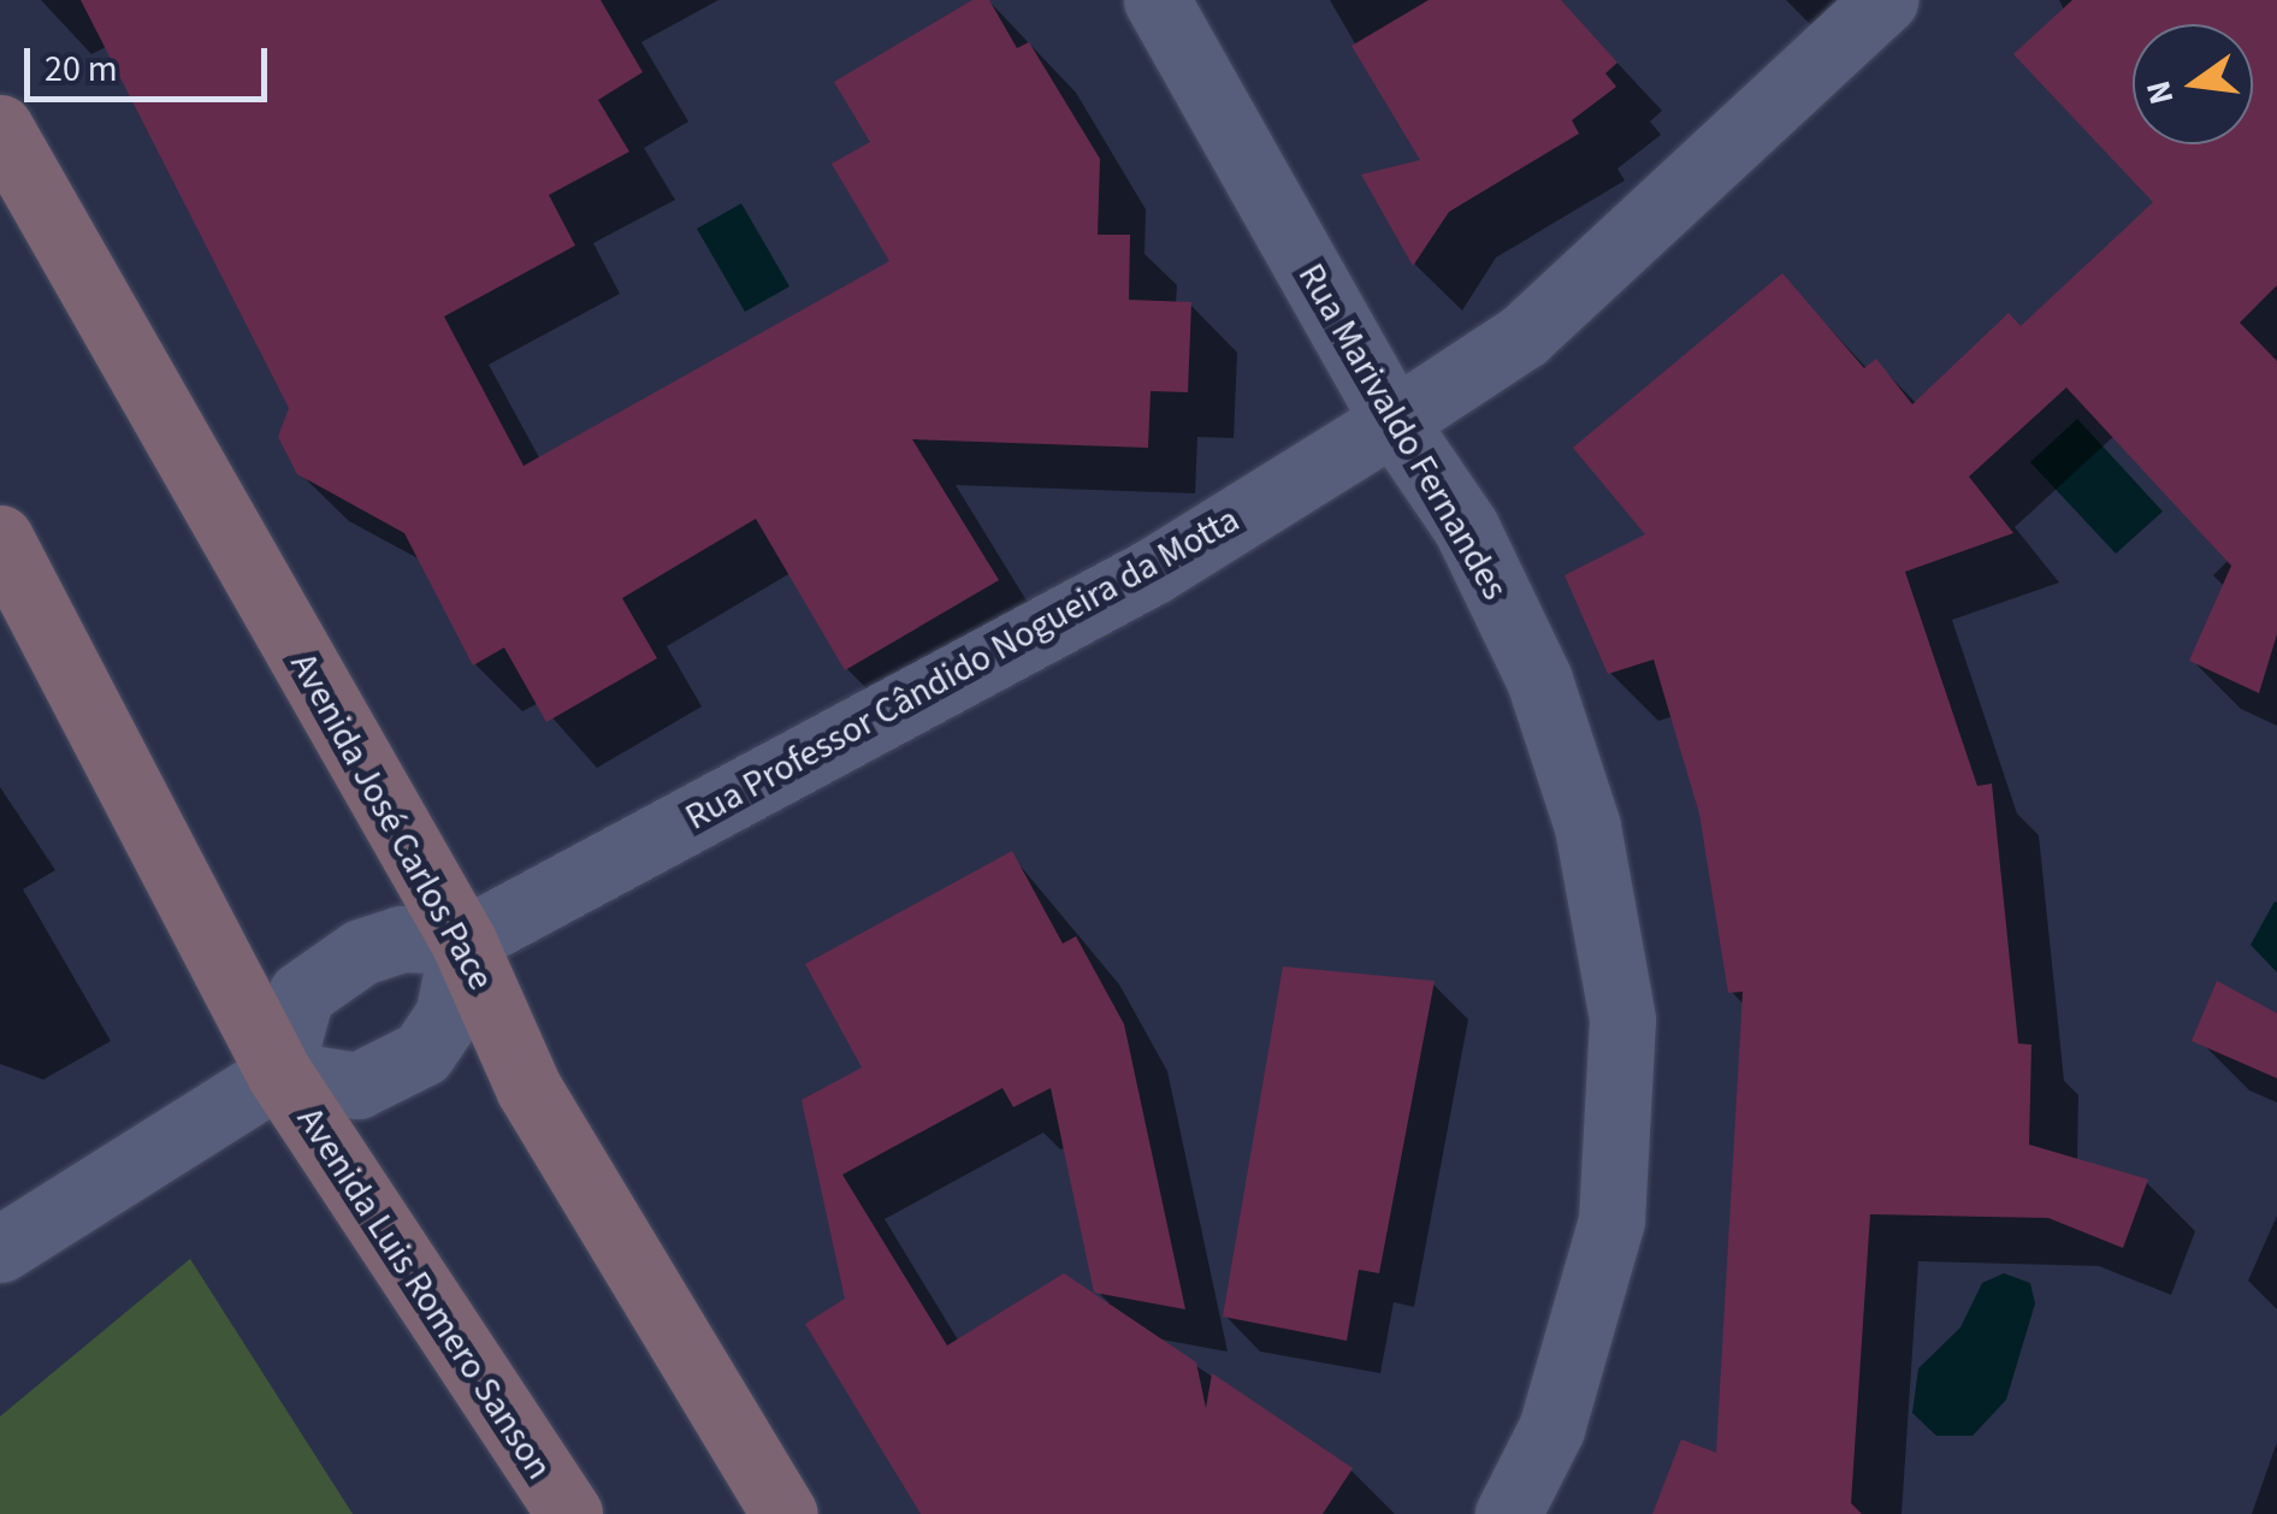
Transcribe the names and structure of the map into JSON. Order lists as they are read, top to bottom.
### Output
{
  "streets": {
    "main road": ["Avenida José Carlos Pace", "Avenida Luis Romero Sanson"],
    "street": ["Rua Marivaldo Fernandes", "Rua Professor Cândido Nogueira da Motta"]
  },
  "crossings": [
    ["Rua Marivaldo Fernandes", "Rua Professor Cândido Nogueira da Motta"],
    ["Rua Professor Cândido Nogueira da Motta", "Avenida José Carlos Pace"]
  ],
  "scale_bar": "20 m",
  "north": "left"
}
